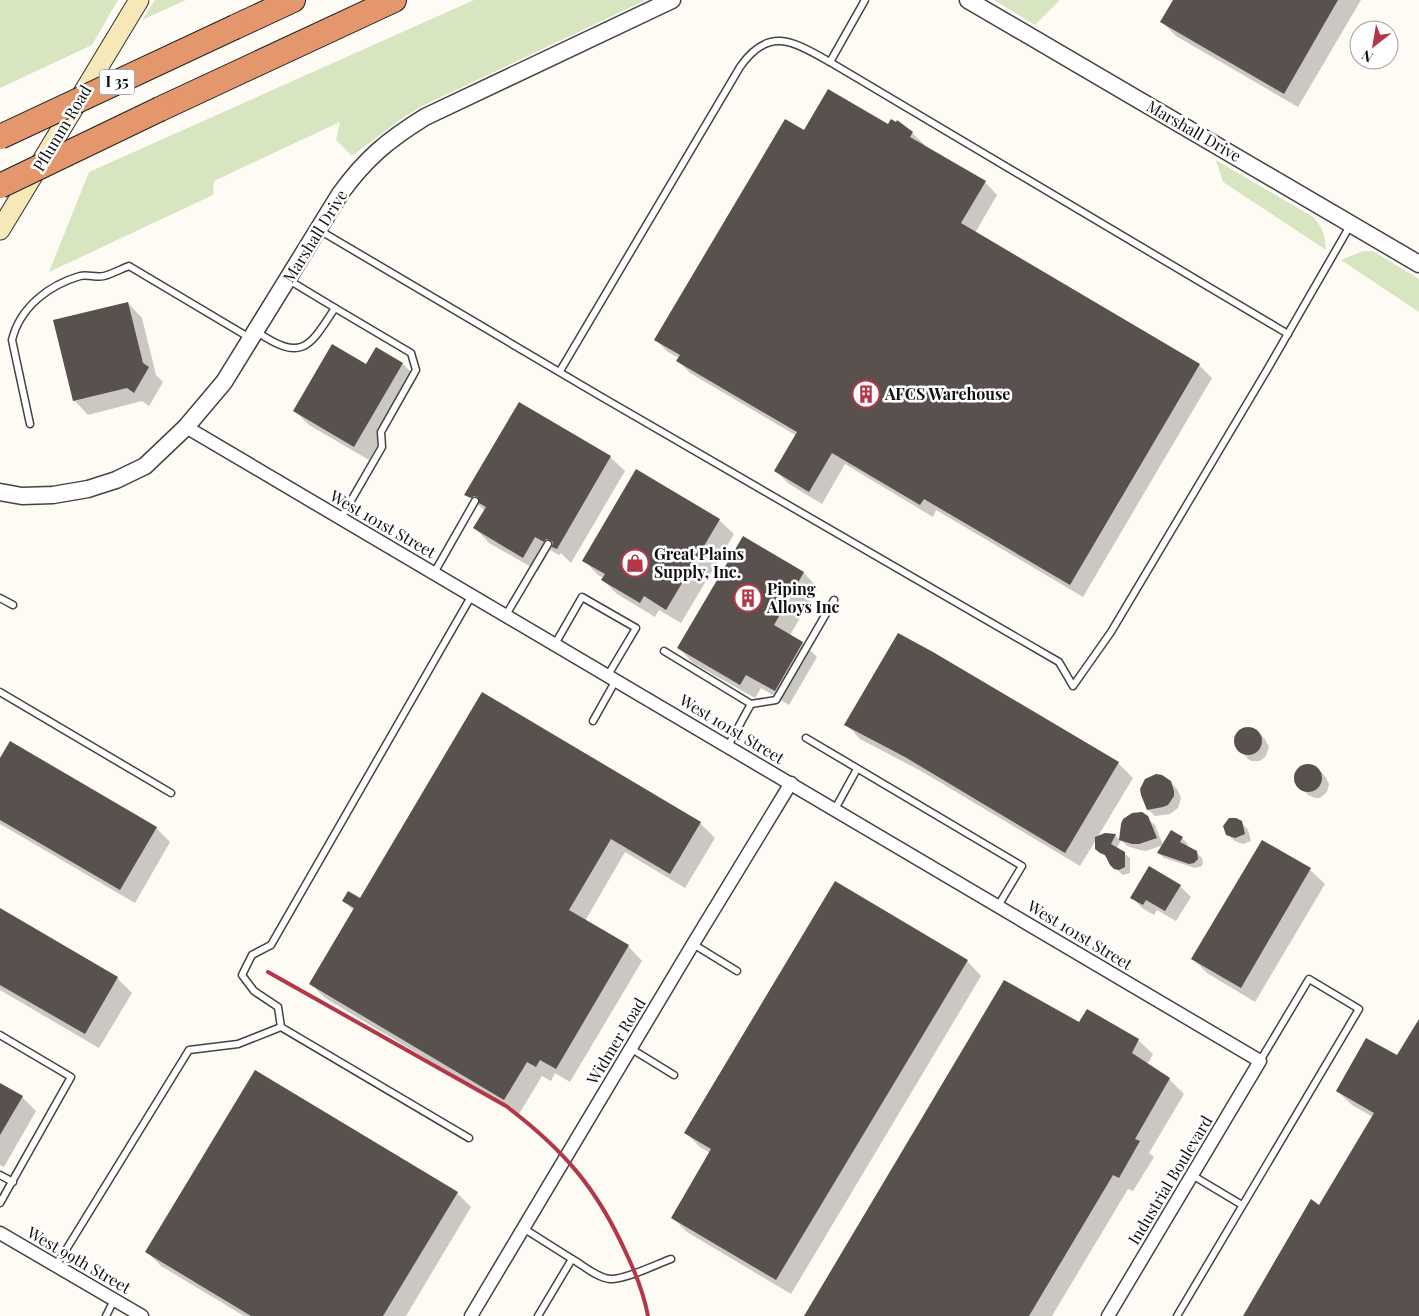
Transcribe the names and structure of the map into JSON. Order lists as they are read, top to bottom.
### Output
{
  "streets": {
    "highway": ["I 35"],
    "main road": ["Pflumm Road"],
    "street": [
      "Marshall Drive",
      "West 101st Street",
      "Widmer Road",
      "Industrial Boulevard",
      "West 99th Street"
    ]
  },
  "crossings": [
    ["Marshall Drive", "West 101st Street"],
    ["West 101st Street", "Widmer Road"],
    ["West 101st Street", "Industrial Boulevard"]
  ],
  "places": {
    "building": ["AFCS Warehouse", "Piping Alloys Inc"],
    "shop": ["Great Plains Supply, Inc."]
  },
  "north": "bottom left"
}
